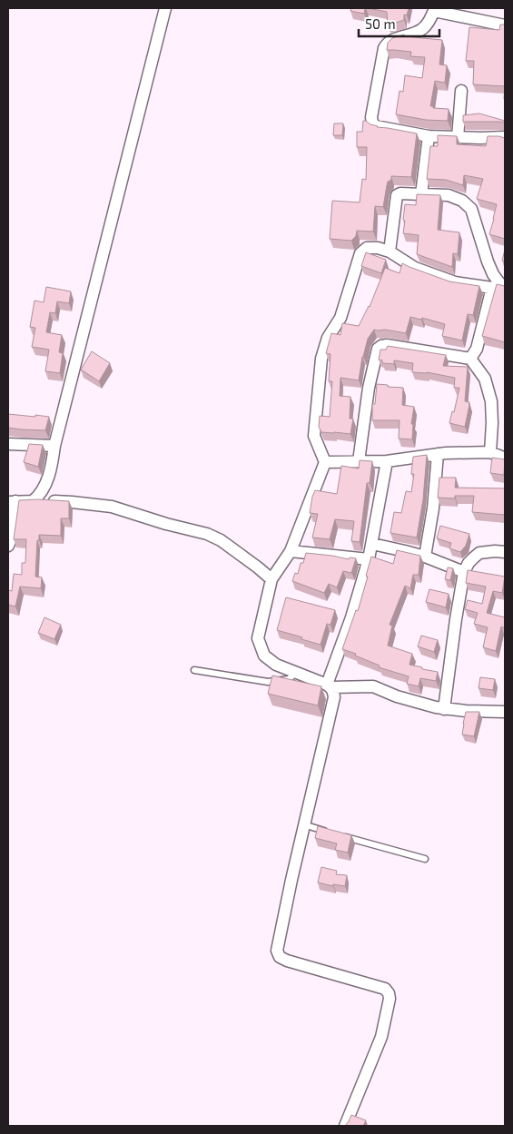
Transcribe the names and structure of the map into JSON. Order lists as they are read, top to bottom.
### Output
{
  "scale_bar": "50 m"
}
